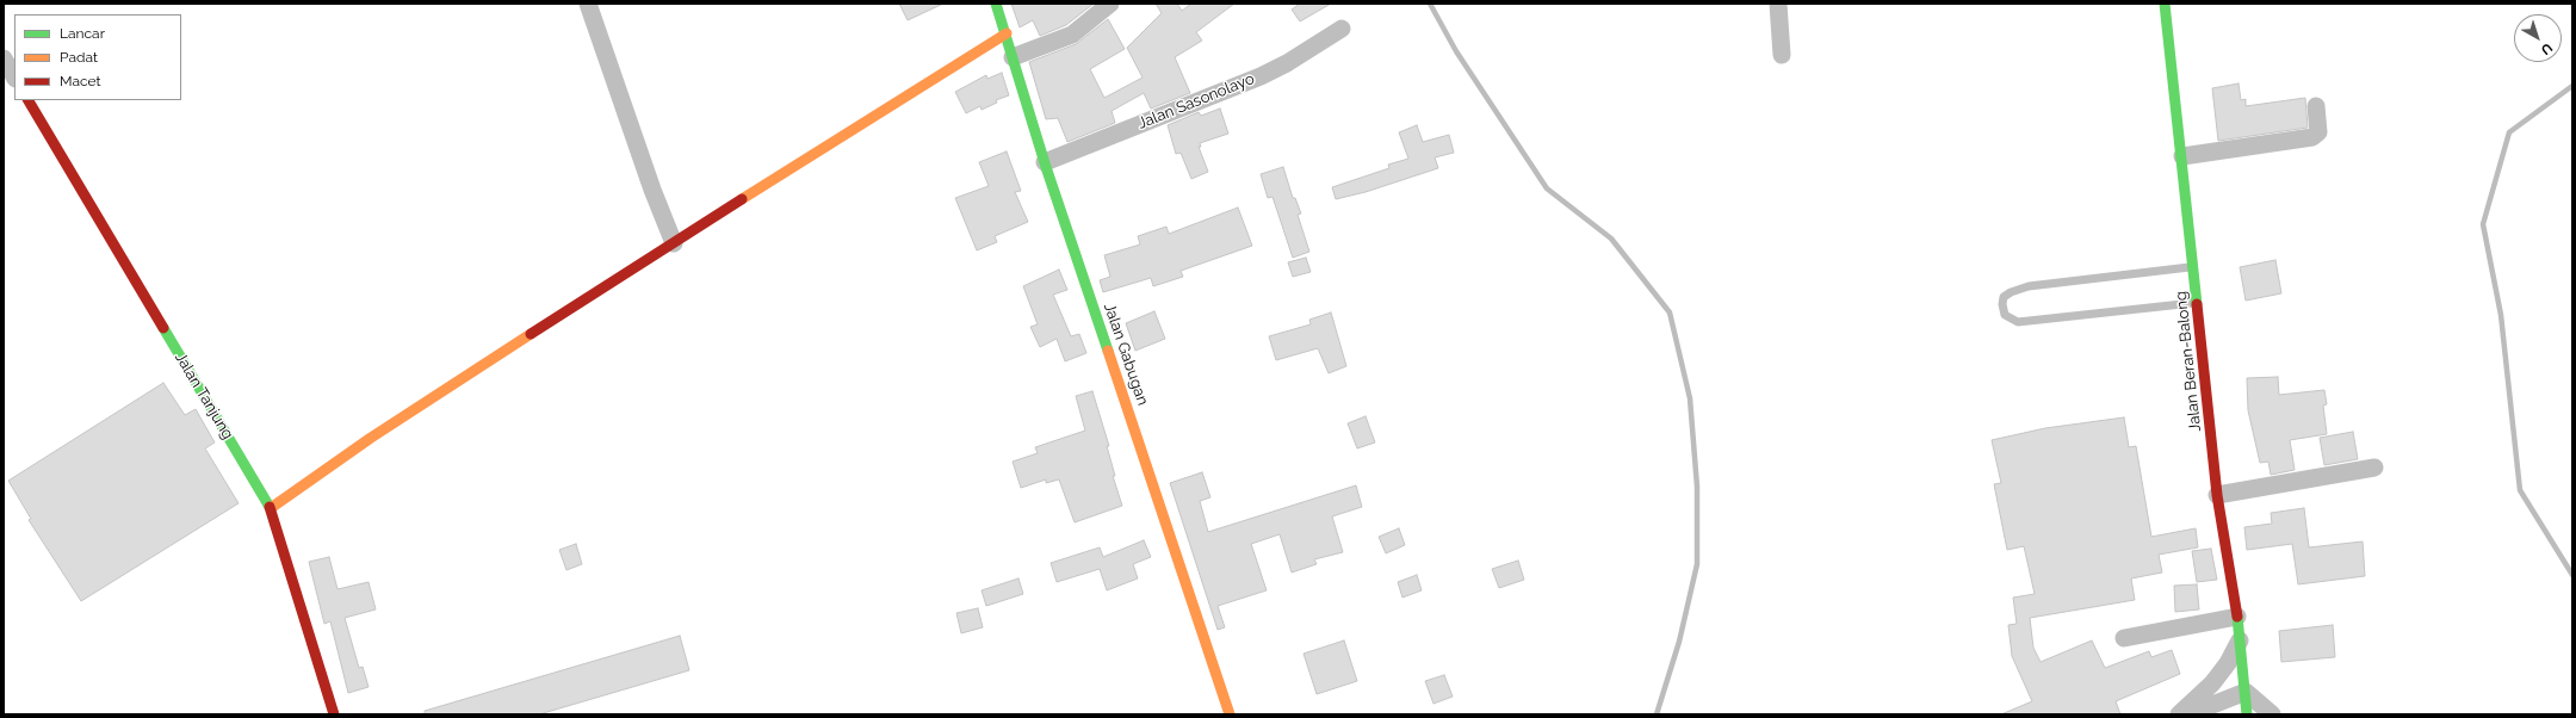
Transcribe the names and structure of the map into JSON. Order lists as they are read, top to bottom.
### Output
{
  "streets": {
    "street": [
      "Jalan Sasonolayo",
      "Jalan Gabugan",
      "Jalan Beran-Balong",
      "Jalan Tanjung"
    ]
  },
  "crossings": [
    ["Jalan Sasonolayo", "Jalan Gabugan"]
  ],
  "legend": ["Lancar", "Padat", "Macet"],
  "north": "bottom right"
}
